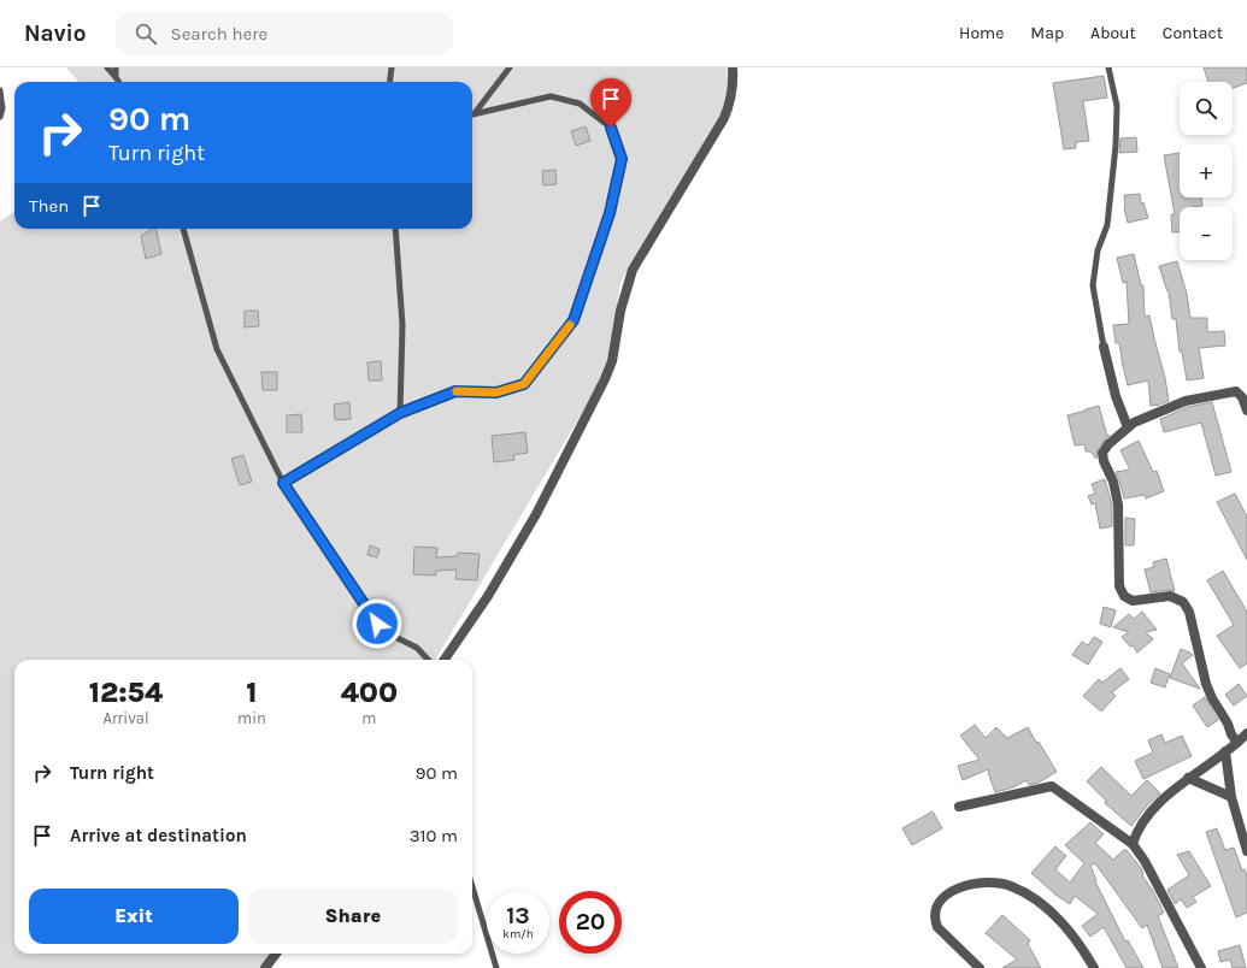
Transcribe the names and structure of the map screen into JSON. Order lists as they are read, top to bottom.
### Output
{
  "page": {
    "header": "Navio",
    "search": "Search here",
    "nav": [
      "Home",
      "Map",
      "About",
      "Contact"
    ],
    "map_buttons": ["+", "−"],
    "turn": ["90 m", "Turn right"],
    "then": "Then",
    "eta": [
      "12:54",
      "Arrival",
      "1",
      "min",
      "400",
      "m"
    ],
    "list": [
      {
        "name": "Turn right",
        "value": "90 m"
      },
      {
        "name": "Arrive at destination",
        "value": "310 m"
      }
    ],
    "buttons": ["Exit", "Share"],
    "speed": "13 km/h",
    "limit": "20"
  }
}
